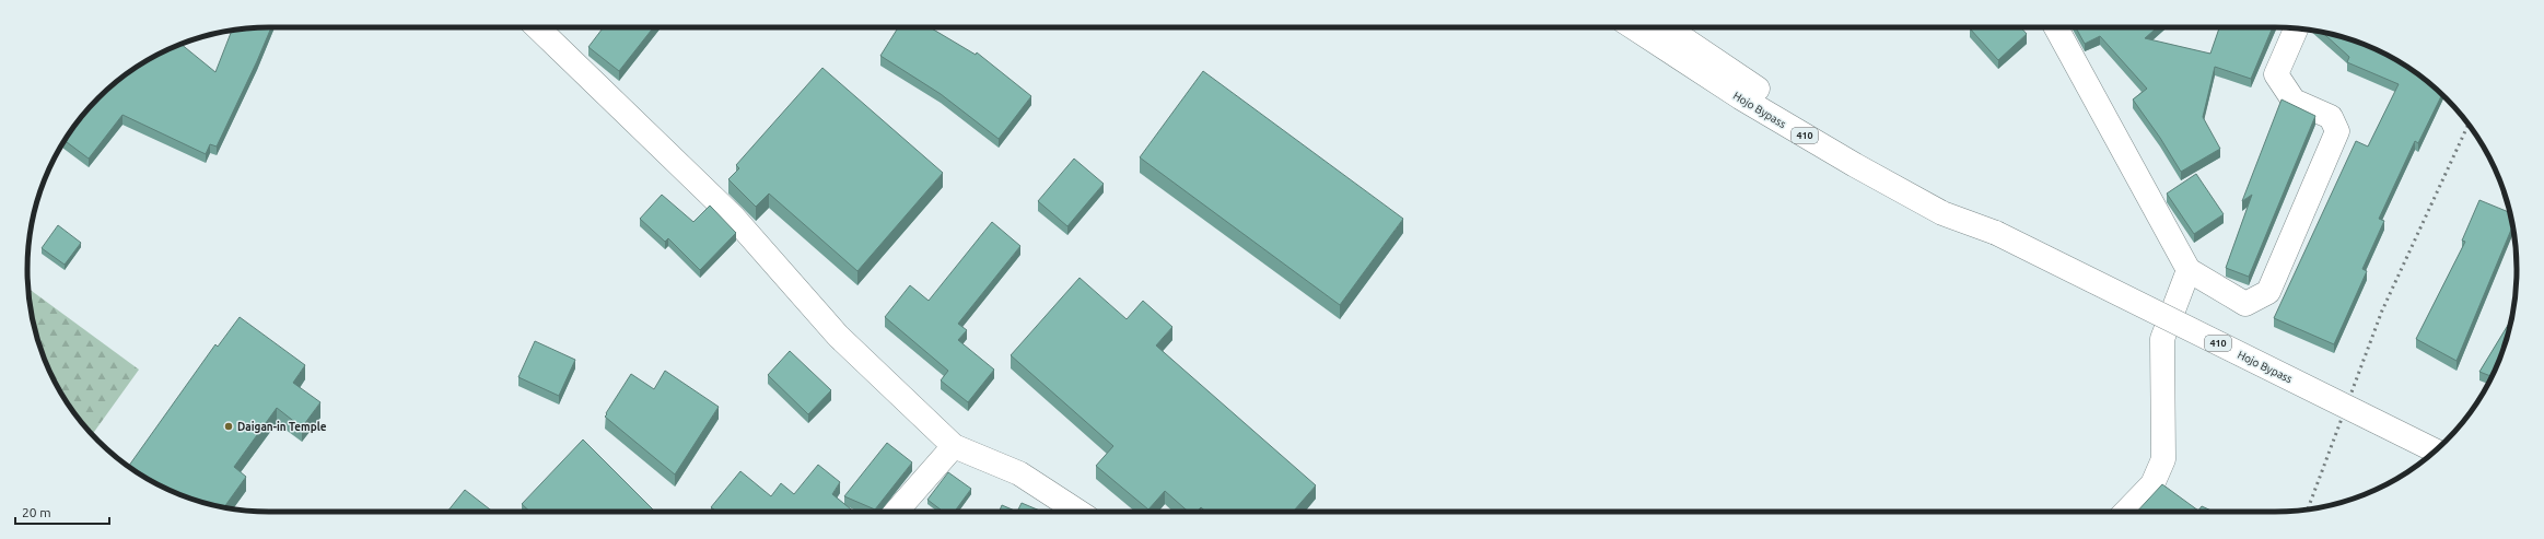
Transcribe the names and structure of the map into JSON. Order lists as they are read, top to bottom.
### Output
{
  "streets": {
    "main road": ["Hojo Bypass", "410"]
  },
  "places": ["Daigan-in Temple"],
  "scale_bar": "20 m"
}
